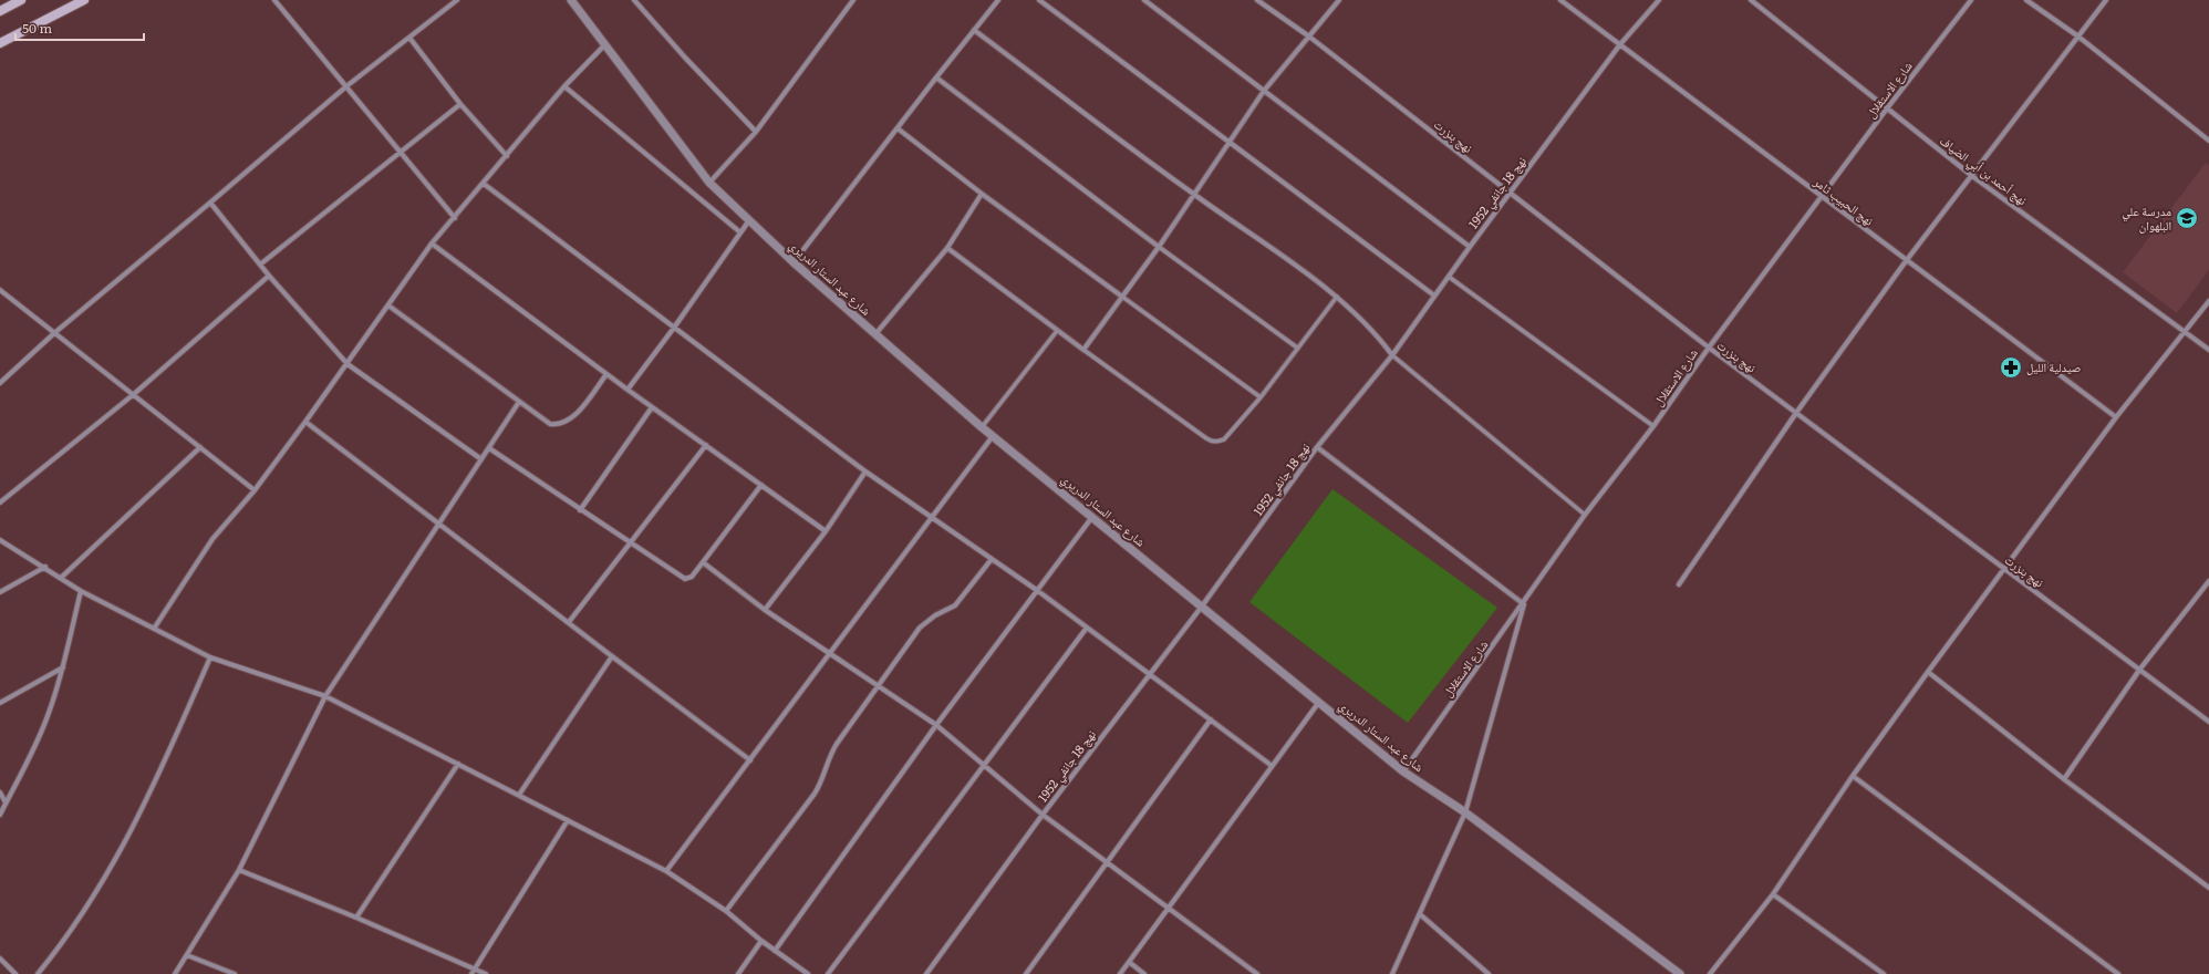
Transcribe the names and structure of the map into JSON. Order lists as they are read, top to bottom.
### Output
{
  "streets": {
    "street": [
      "شارع الاستقلال",
      "نهج بنزرت",
      "نهج أحمد بن أبي الضياف",
      "نهج 18 جانفي 1952",
      "نهج الحبيب ثامر",
      "شارع عبد الستار الدريري"
    ]
  },
  "crossings": [
    ["شارع الاستقلال", "نهج بنزرت"],
    ["شارع الاستقلال", "نهج أحمد بن أبي الضياف"],
    ["شارع الاستقلال", "نهج الحبيب ثامر"],
    ["شارع الاستقلال", "شارع عبد الستار الدريري"],
    ["نهج بنزرت", "نهج 18 جانفي 1952"],
    ["نهج 18 جانفي 1952", "نهج الحبيب ثامر"],
    ["نهج 18 جانفي 1952", "شارع عبد الستار الدريري"]
  ],
  "places": {
    "school or university": ["مدرسة علي البلهوان"],
    "pharmacy": ["صيدلية الليل"]
  },
  "scale_bar": "50 m"
}
